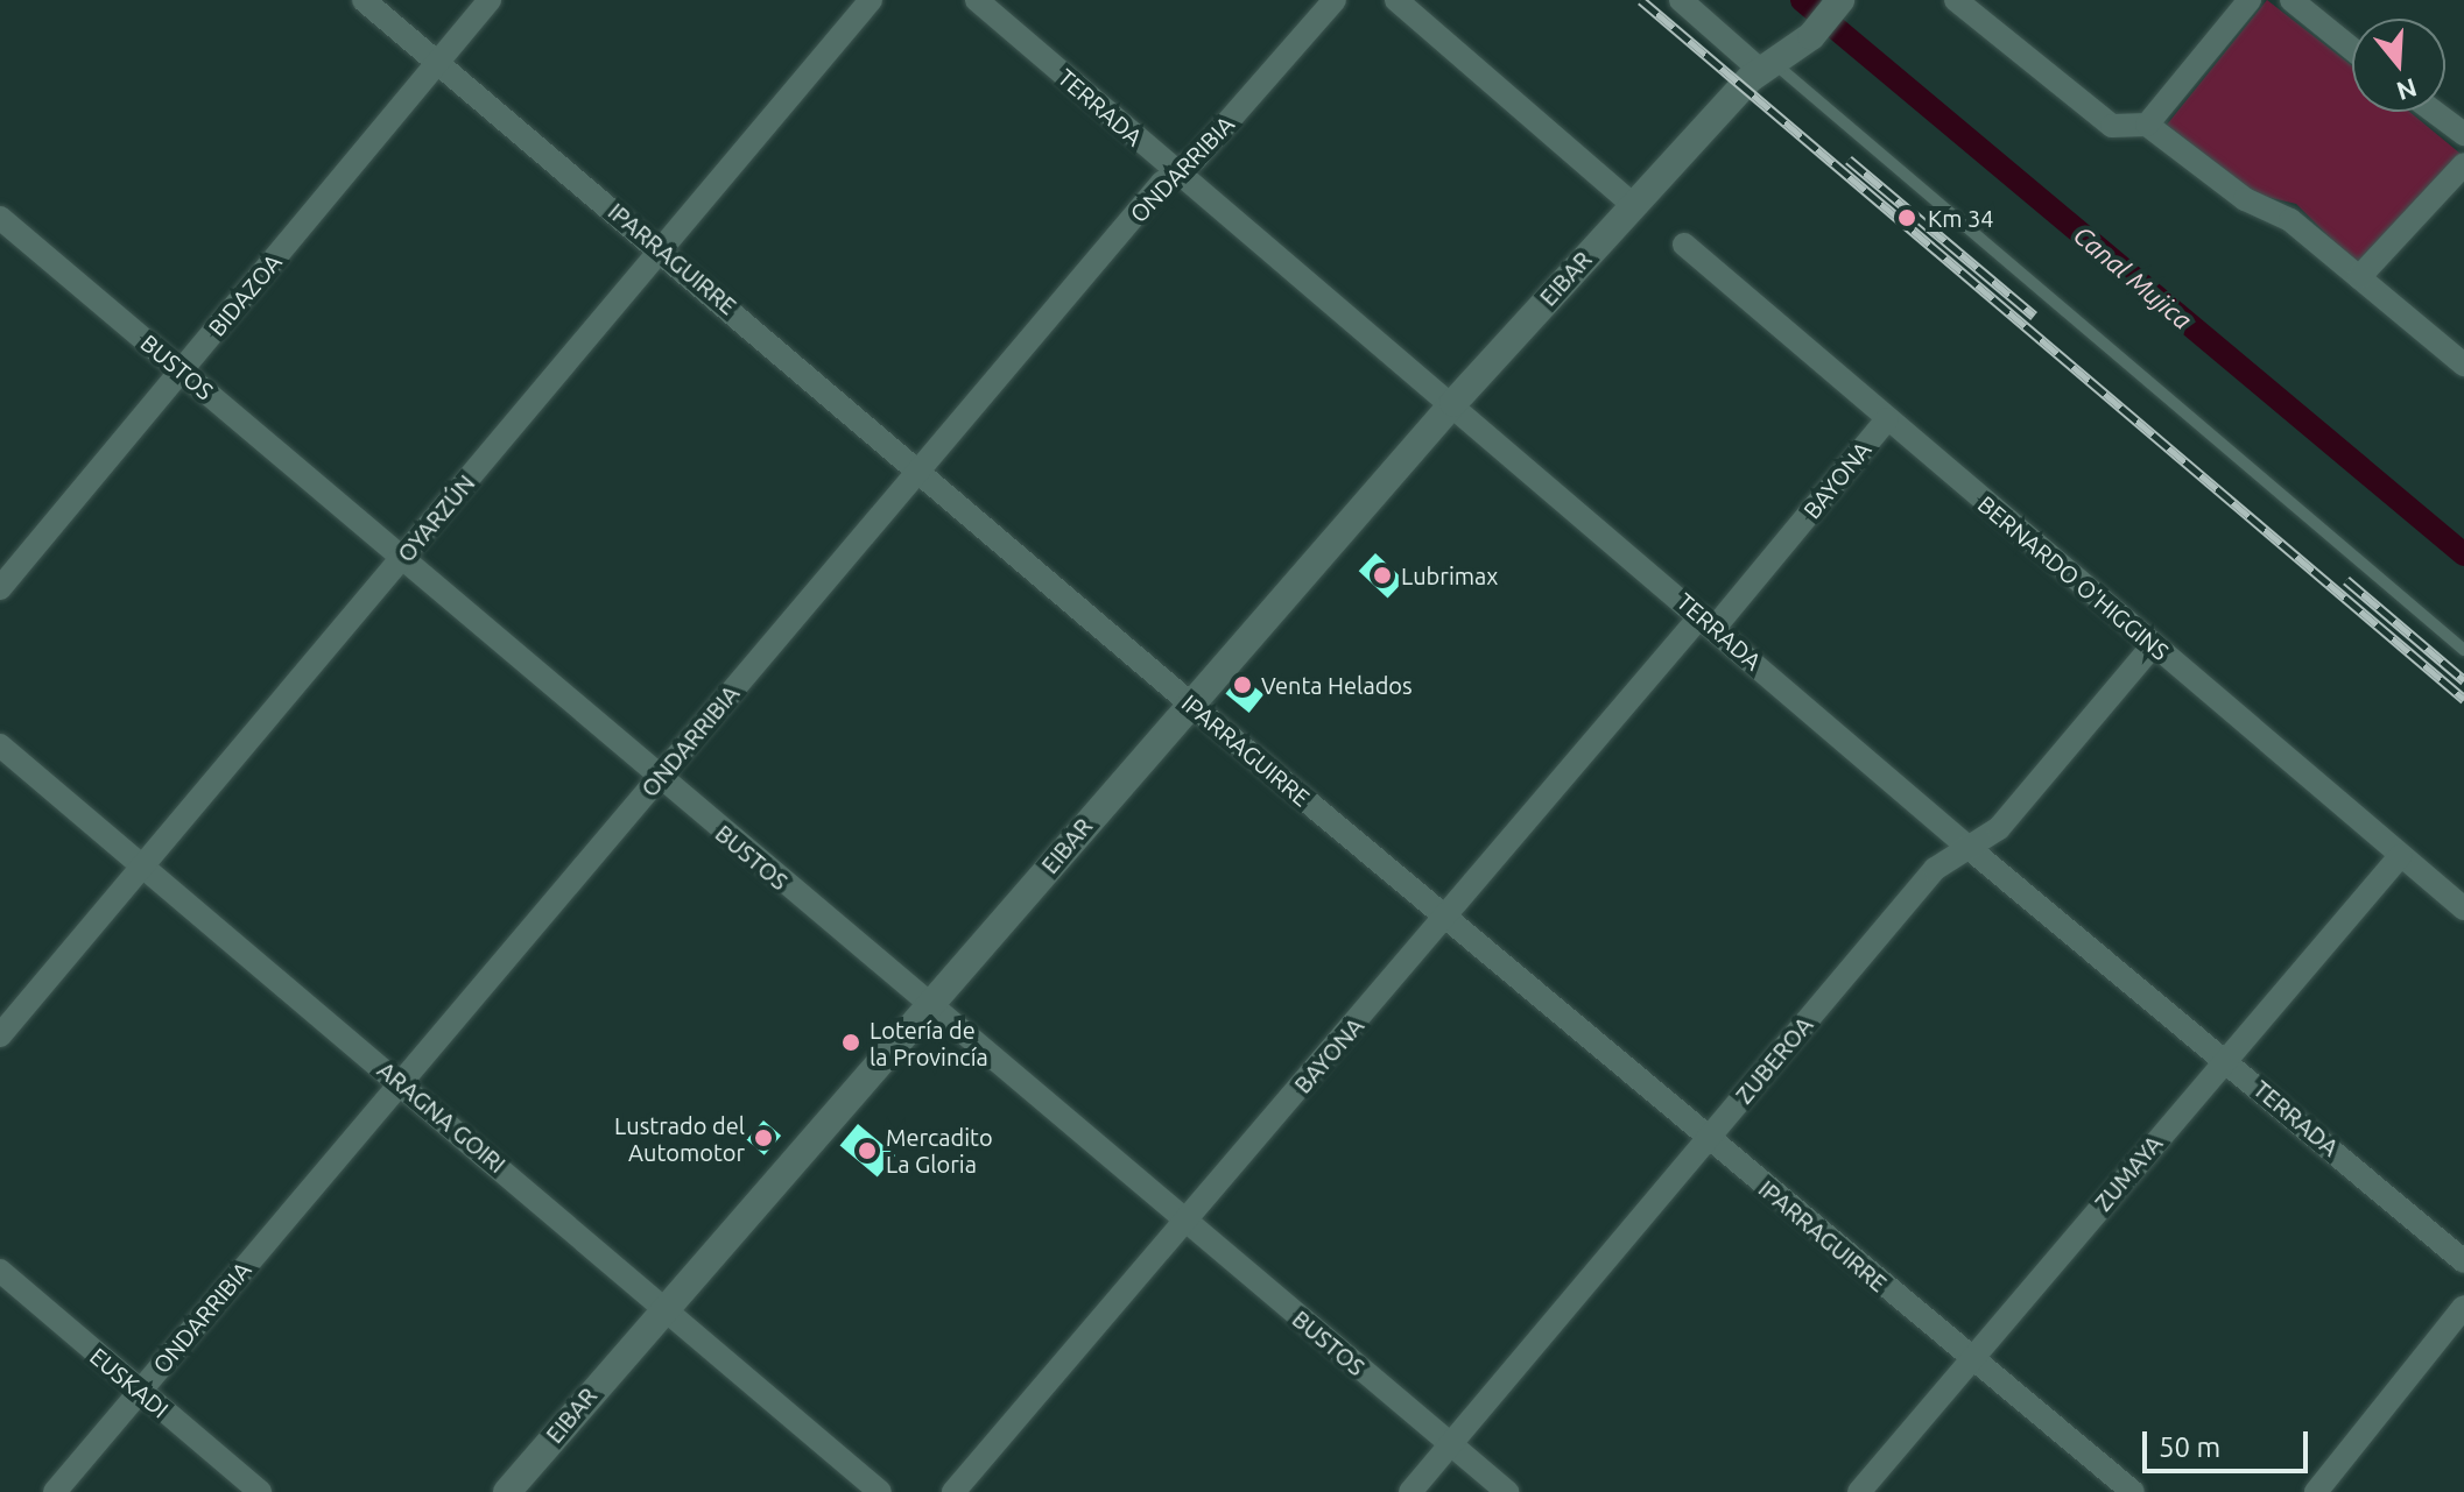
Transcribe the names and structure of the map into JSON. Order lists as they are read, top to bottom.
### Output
{
  "streets": {
    "street": [
      "TERRADA",
      "ONDARRIBIA",
      "IPARRAGUIRRE",
      "EIBAR",
      "BIDAZOA",
      "BUSTOS",
      "BAYONA",
      "OYARZÚN",
      "BERNARDO O'HIGGINS",
      "ZUBEROA",
      "ARAGNA GOIRI",
      "ZUMAYA",
      "EUSKADI"
    ]
  },
  "crossings": [
    ["TERRADA", "ONDARRIBIA"],
    ["TERRADA", "EIBAR"],
    ["TERRADA", "BAYONA"],
    ["TERRADA", "ZUBEROA"],
    ["TERRADA", "ZUMAYA"],
    ["ONDARRIBIA", "IPARRAGUIRRE"],
    ["ONDARRIBIA", "BUSTOS"],
    ["ONDARRIBIA", "ARAGNA GOIRI"],
    ["ONDARRIBIA", "EUSKADI"],
    ["IPARRAGUIRRE", "EIBAR"],
    ["IPARRAGUIRRE", "BIDAZOA"],
    ["IPARRAGUIRRE", "BAYONA"],
    ["IPARRAGUIRRE", "OYARZÚN"],
    ["IPARRAGUIRRE", "ZUBEROA"],
    ["IPARRAGUIRRE", "ZUMAYA"],
    ["EIBAR", "BUSTOS"],
    ["EIBAR", "ARAGNA GOIRI"],
    ["BIDAZOA", "BUSTOS"],
    ["BUSTOS", "BAYONA"],
    ["BUSTOS", "OYARZÚN"],
    ["BUSTOS", "ZUBEROA"],
    ["BAYONA", "BERNARDO O'HIGGINS"],
    ["OYARZÚN", "ARAGNA GOIRI"],
    ["BERNARDO O'HIGGINS", "ZUBEROA"],
    ["BERNARDO O'HIGGINS", "ZUMAYA"]
  ],
  "water": ["Canal Mujica"],
  "places": [
    "Km 34",
    "Lubrimax",
    "Venta Helados",
    "Lotería de la Provincía",
    "Lustrado del Automotor",
    "Mercadito La Gloria"
  ],
  "scale_bar": "50 m",
  "north": "bottom"
}
